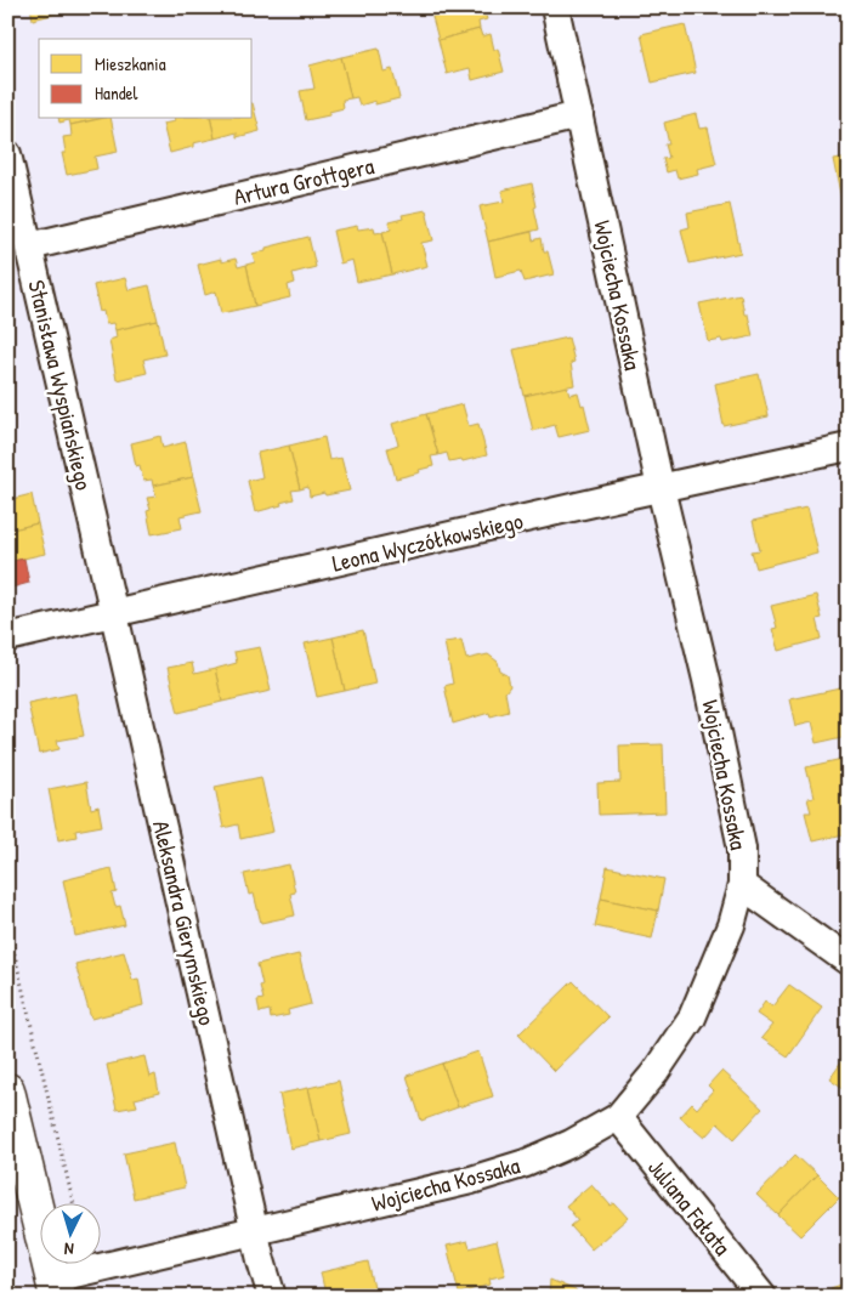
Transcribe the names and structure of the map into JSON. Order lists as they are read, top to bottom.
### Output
{
  "streets": {
    "street": [
      "Artura Grottgera",
      "Wojciecha Kossaka",
      "Stanisława Wyspiańskiego",
      "Leona Wyczółkowskiego",
      "Aleksandra Gierymskiego",
      "Juliana Fałata"
    ]
  },
  "crossings": [
    ["Artura Grottgera", "Wojciecha Kossaka"],
    ["Artura Grottgera", "Stanisława Wyspiańskiego"],
    ["Wojciecha Kossaka", "Leona Wyczółkowskiego"],
    ["Wojciecha Kossaka", "Aleksandra Gierymskiego"],
    ["Wojciecha Kossaka", "Juliana Fałata"],
    ["Stanisława Wyspiańskiego", "Leona Wyczółkowskiego"],
    ["Stanisława Wyspiańskiego", "Aleksandra Gierymskiego"],
    ["Leona Wyczółkowskiego", "Aleksandra Gierymskiego"]
  ],
  "legend": ["Mieszkania", "Handel"],
  "north": "bottom"
}
